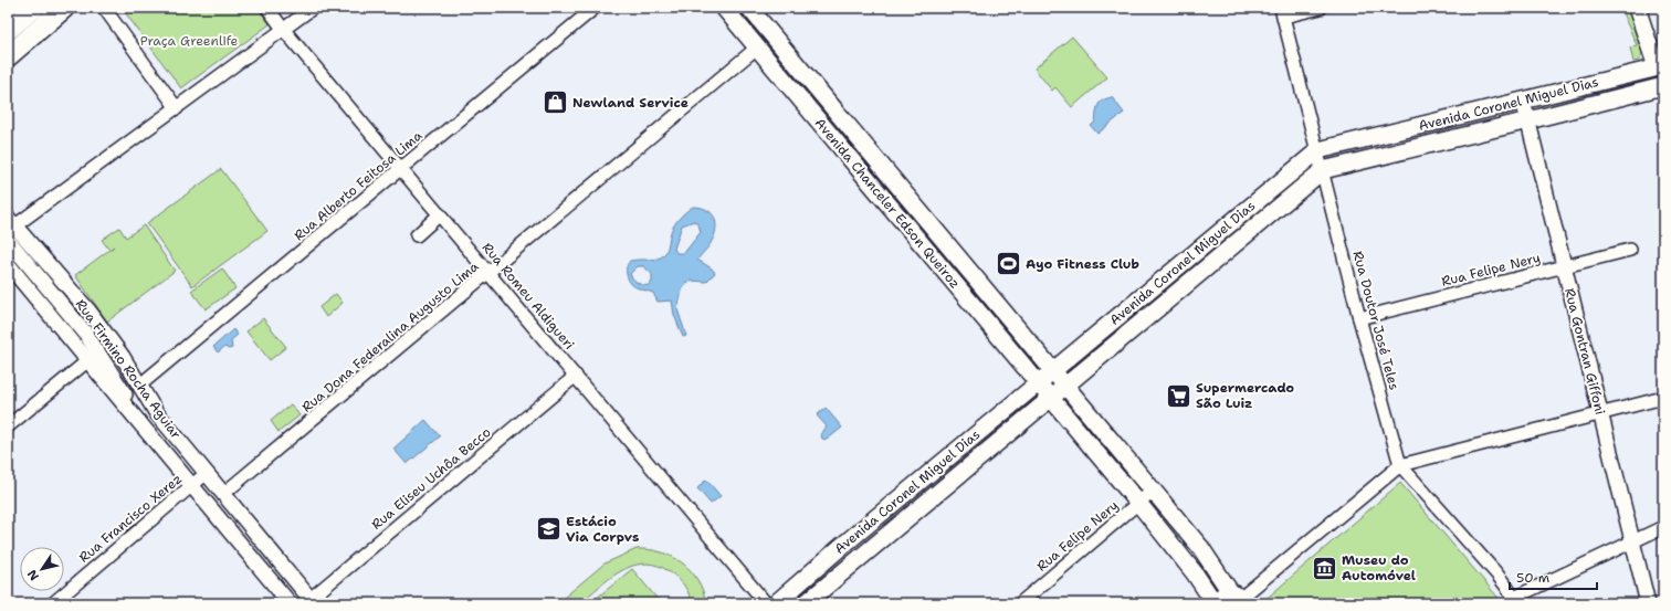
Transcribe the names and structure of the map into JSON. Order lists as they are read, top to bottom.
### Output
{
  "streets": {
    "main road": ["Avenida Coronel Miguel Dias", "Avenida Chanceler Edson Queiroz"],
    "street": [
      "Rua Alberto Feitosa Lima",
      "Rua Felipe Nery",
      "Rua Romeu Aldigueri",
      "Rua Doutor José Teles",
      "Rua Dona Federalina Augusto Lima",
      "Rua Gontran Giffoni",
      "Rua Firmino Rocha Aguiar",
      "Rua Eliseu Uchôa Becco",
      "Rua Francisco Xerez"
    ]
  },
  "crossings": [
    ["Avenida Coronel Miguel Dias", "Avenida Chanceler Edson Queiroz"],
    ["Avenida Coronel Miguel Dias", "Rua Doutor José Teles"],
    ["Avenida Coronel Miguel Dias", "Rua Gontran Giffoni"],
    ["Rua Alberto Feitosa Lima", "Rua Romeu Aldigueri"],
    ["Rua Alberto Feitosa Lima", "Rua Firmino Rocha Aguiar"],
    ["Avenida Chanceler Edson Queiroz", "Rua Felipe Nery"],
    ["Avenida Chanceler Edson Queiroz", "Rua Dona Federalina Augusto Lima"],
    ["Rua Felipe Nery", "Rua Doutor José Teles"],
    ["Rua Felipe Nery", "Rua Gontran Giffoni"],
    ["Rua Romeu Aldigueri", "Rua Dona Federalina Augusto Lima"],
    ["Rua Romeu Aldigueri", "Rua Eliseu Uchôa Becco"],
    ["Rua Dona Federalina Augusto Lima", "Rua Firmino Rocha Aguiar"],
    ["Rua Firmino Rocha Aguiar", "Rua Eliseu Uchôa Becco"],
    ["Rua Firmino Rocha Aguiar", "Rua Francisco Xerez"]
  ],
  "parks": ["Praça Greenlife"],
  "places": {
    "shop": ["Newland Service"],
    "sports": ["Ayo Fitness Club"],
    "supermarket": ["Supermercado São Luiz"],
    "school or university": ["Estácio Via Corpvs"],
    "museum": ["Museu do Automóvel"]
  },
  "scale_bar": "50 m",
  "north": "bottom left"
}
